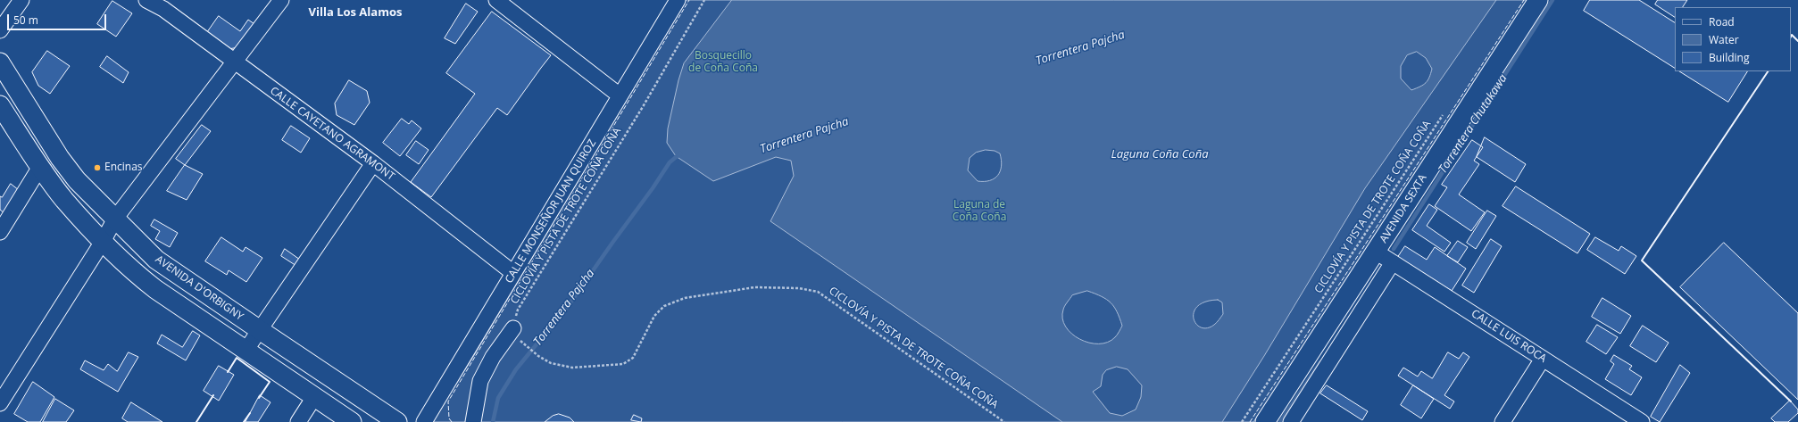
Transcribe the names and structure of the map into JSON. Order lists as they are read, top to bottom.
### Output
{
  "streets": {
    "main road": ["AVENIDA SEXTA", "AVENIDA D'ORBIGNY"],
    "street": ["CALLE CAYETANO AGRAMONT", "CALLE MONSEÑOR JUAN QUIROZ", "CALLE LUIS ROCA"],
    "path": ["CICLOVÍA Y PISTA DE TROTE COÑA COÑA"]
  },
  "crossings": [
    ["CALLE CAYETANO AGRAMONT", "CALLE MONSEÑOR JUAN QUIROZ"],
    ["AVENIDA SEXTA", "CALLE LUIS ROCA"]
  ],
  "districts": ["Villa Los Alamos"],
  "water": ["Torrentera Pajcha", "Torrentera Chutakawa", "Laguna Coña Coña"],
  "parks": ["Bosquecillo de Coña Coña", "Laguna de Coña Coña"],
  "places": ["Encinas"],
  "legend": ["Road", "Water", "Building"],
  "scale_bar": "50 m"
}
